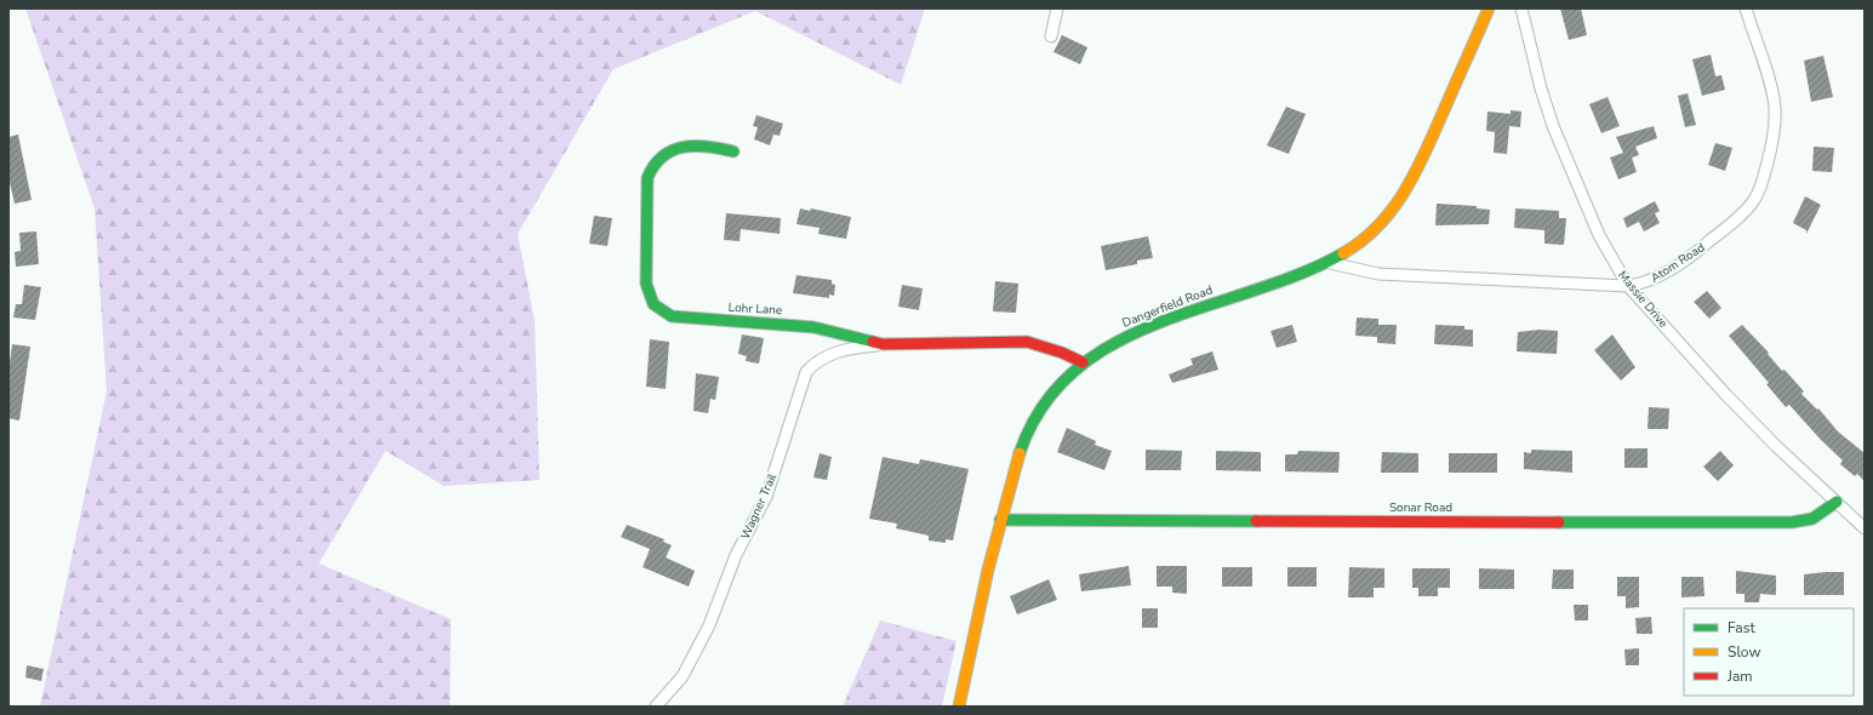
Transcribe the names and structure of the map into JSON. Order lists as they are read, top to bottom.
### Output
{
  "streets": {
    "street": [
      "Atom Road",
      "Massie Drive",
      "Dangerfield Road",
      "Lohr Lane",
      "Wagner Trail",
      "Sonar Road"
    ]
  },
  "crossings": [
    ["Atom Road", "Massie Drive"],
    ["Atom Road", "Dangerfield Road"],
    ["Massie Drive", "Sonar Road"],
    ["Dangerfield Road", "Lohr Lane"],
    ["Dangerfield Road", "Sonar Road"],
    ["Lohr Lane", "Wagner Trail"]
  ],
  "legend": ["Fast", "Slow", "Jam"]
}
